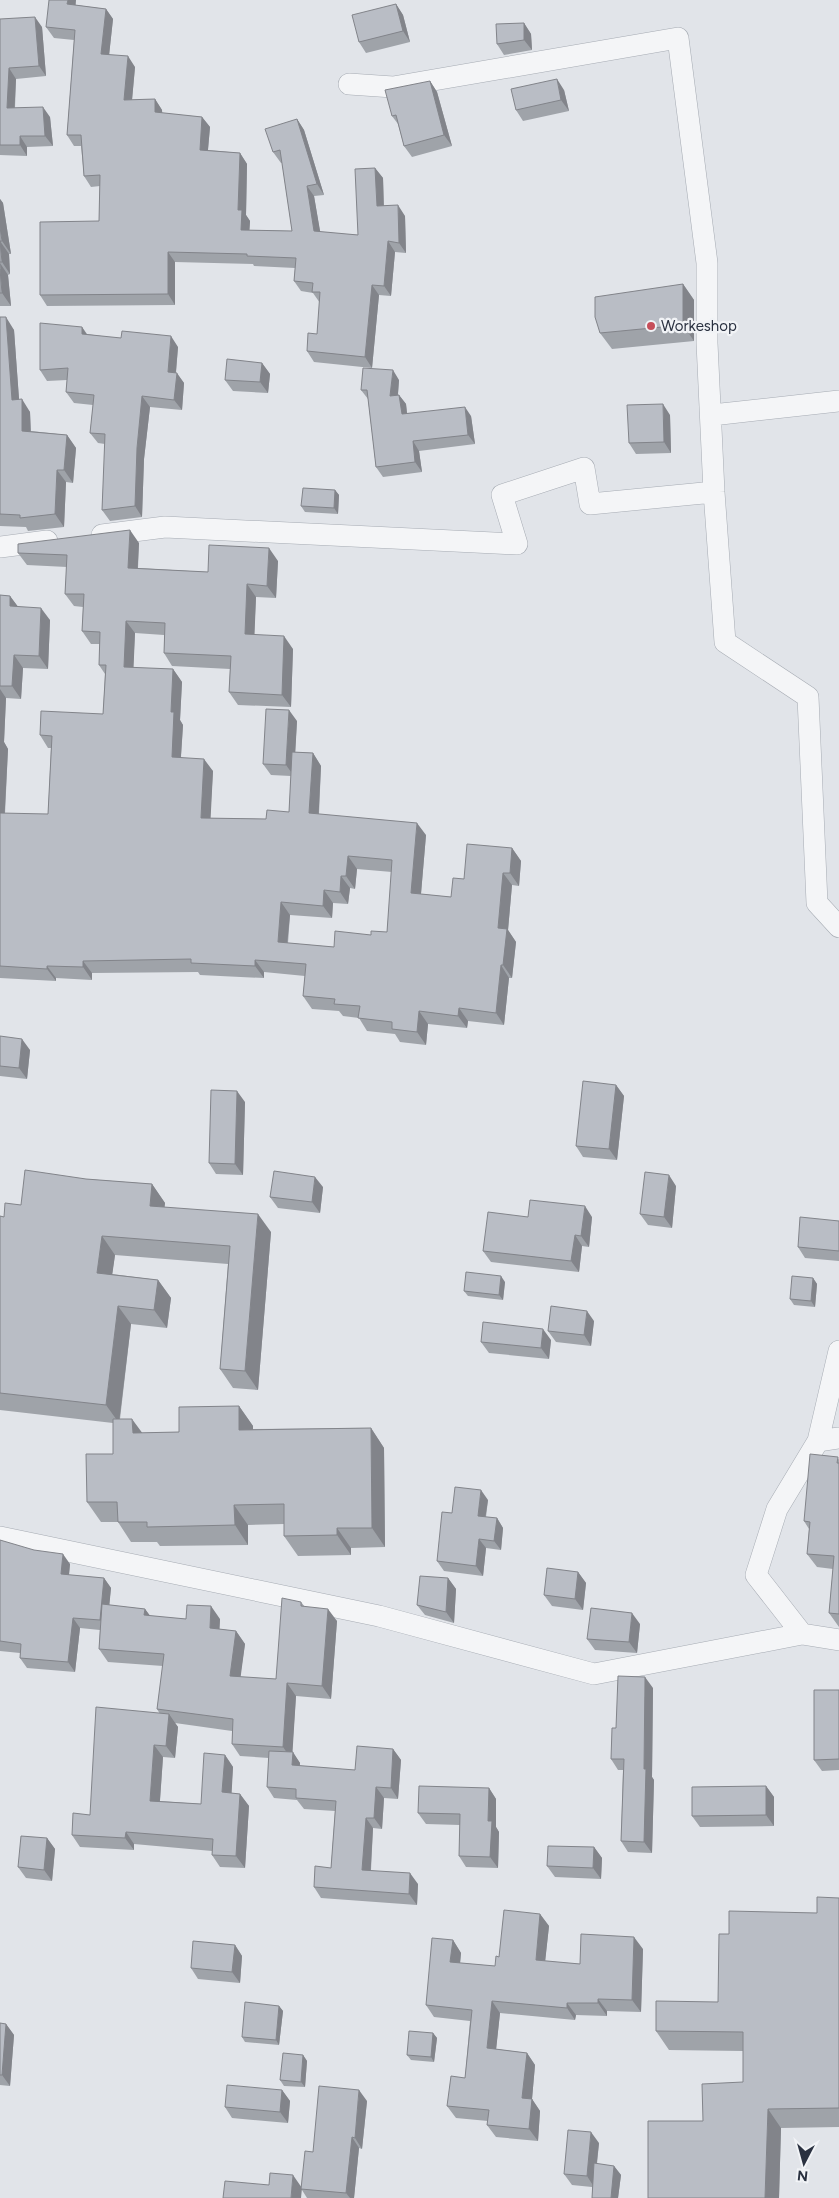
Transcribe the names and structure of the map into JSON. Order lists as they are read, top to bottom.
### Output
{
  "places": ["Workeshop"],
  "north": "bottom"
}
